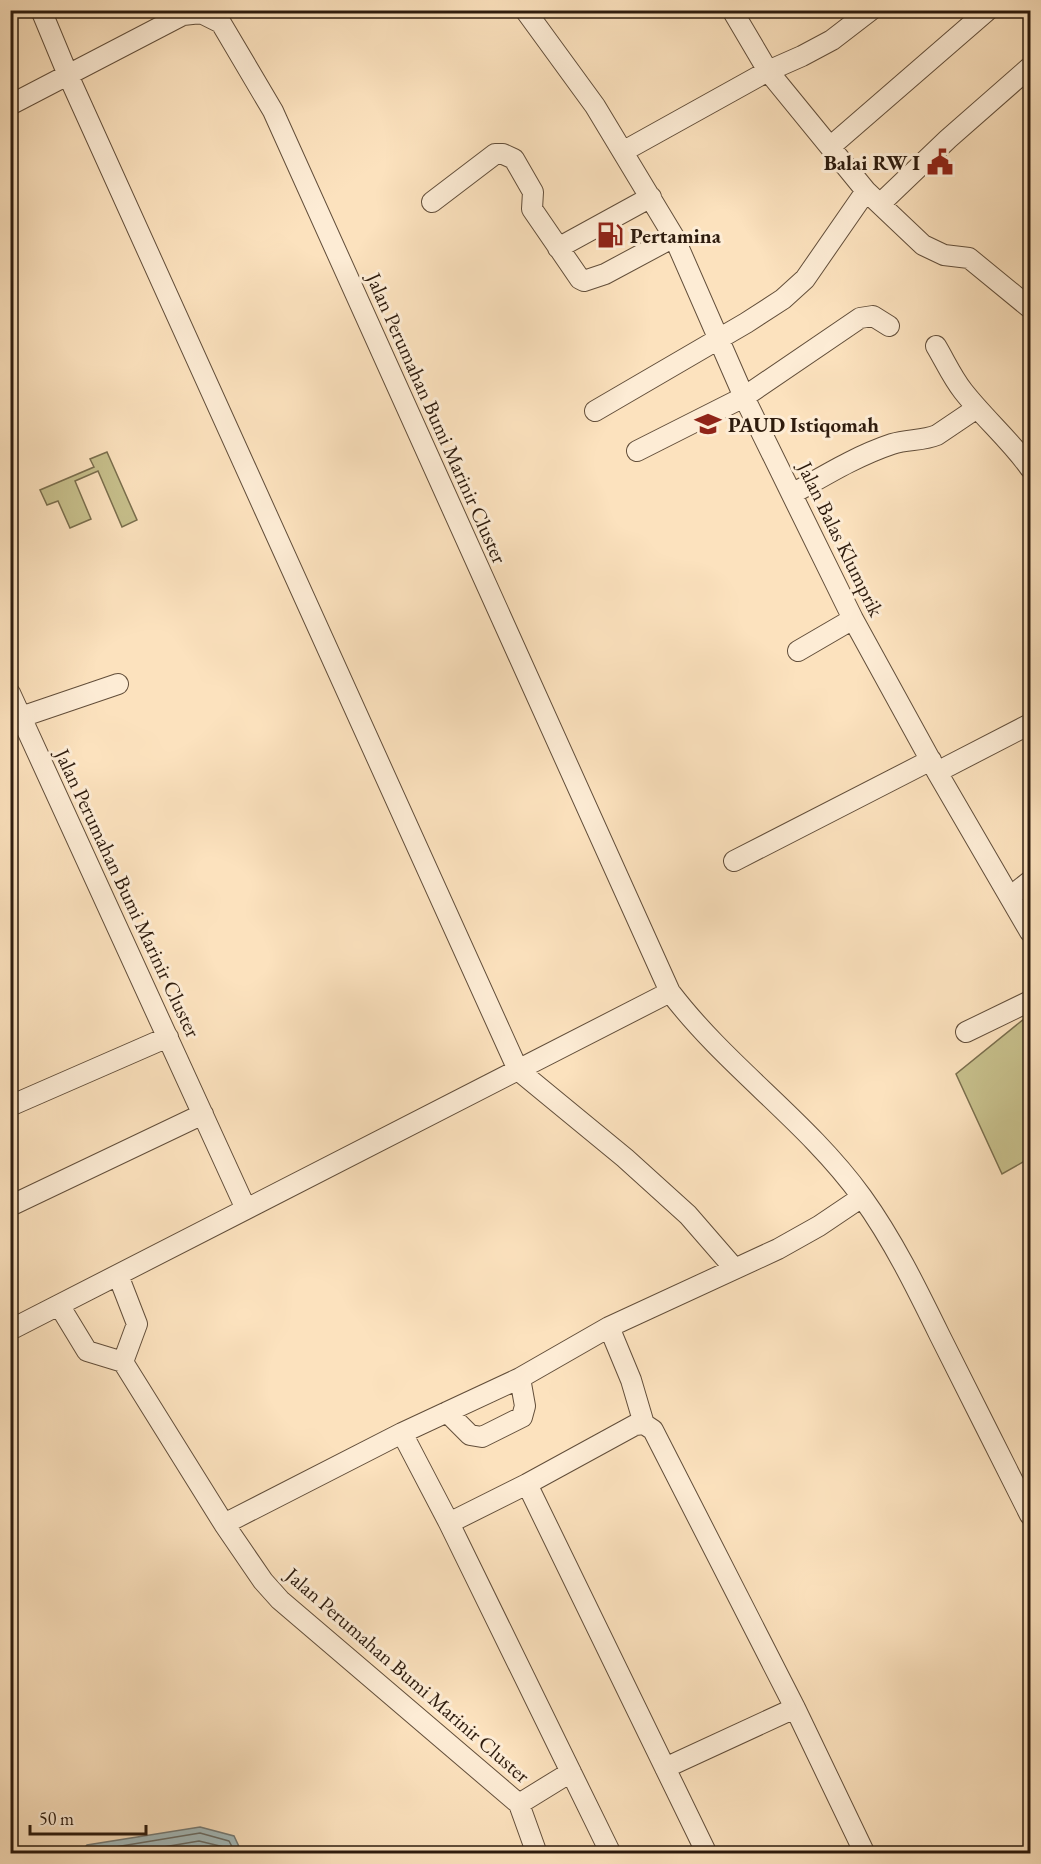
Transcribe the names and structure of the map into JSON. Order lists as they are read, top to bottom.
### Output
{
  "streets": {
    "street": ["Jalan Perumahan Bumi Marinir Cluster", "Jalan Balas Klumprik"]
  },
  "places": {
    "public building": ["Balai RW I"],
    "fuel station": ["Pertamina"],
    "school or university": ["PAUD Istiqomah"]
  },
  "scale_bar": "50 m"
}
